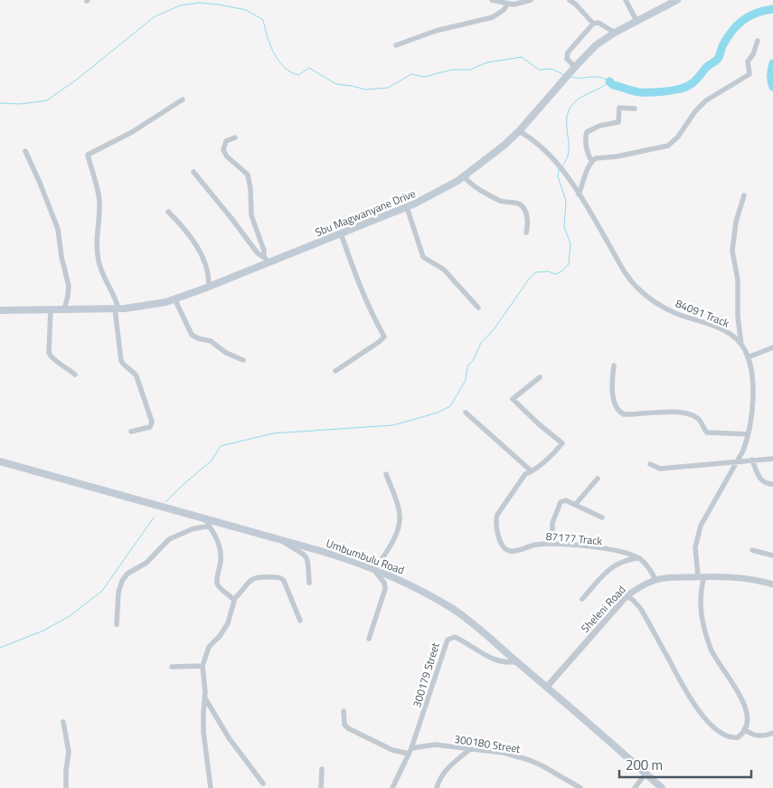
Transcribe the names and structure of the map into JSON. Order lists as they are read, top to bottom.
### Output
{
  "streets": {
    "main road": ["Sbu Magwanyane Drive", "Umbumbulu Road"],
    "street": [
      "84091 Track",
      "87177 Track",
      "Sheleni Road",
      "300179 Street",
      "300180 Street"
    ]
  },
  "crossings": [
    ["Sbu Magwanyane Drive", "84091 Track"],
    ["84091 Track", "Sheleni Road"],
    ["Umbumbulu Road", "Sheleni Road"],
    ["Umbumbulu Road", "300179 Street"],
    ["300179 Street", "300180 Street"]
  ],
  "scale_bar": "200 m"
}
